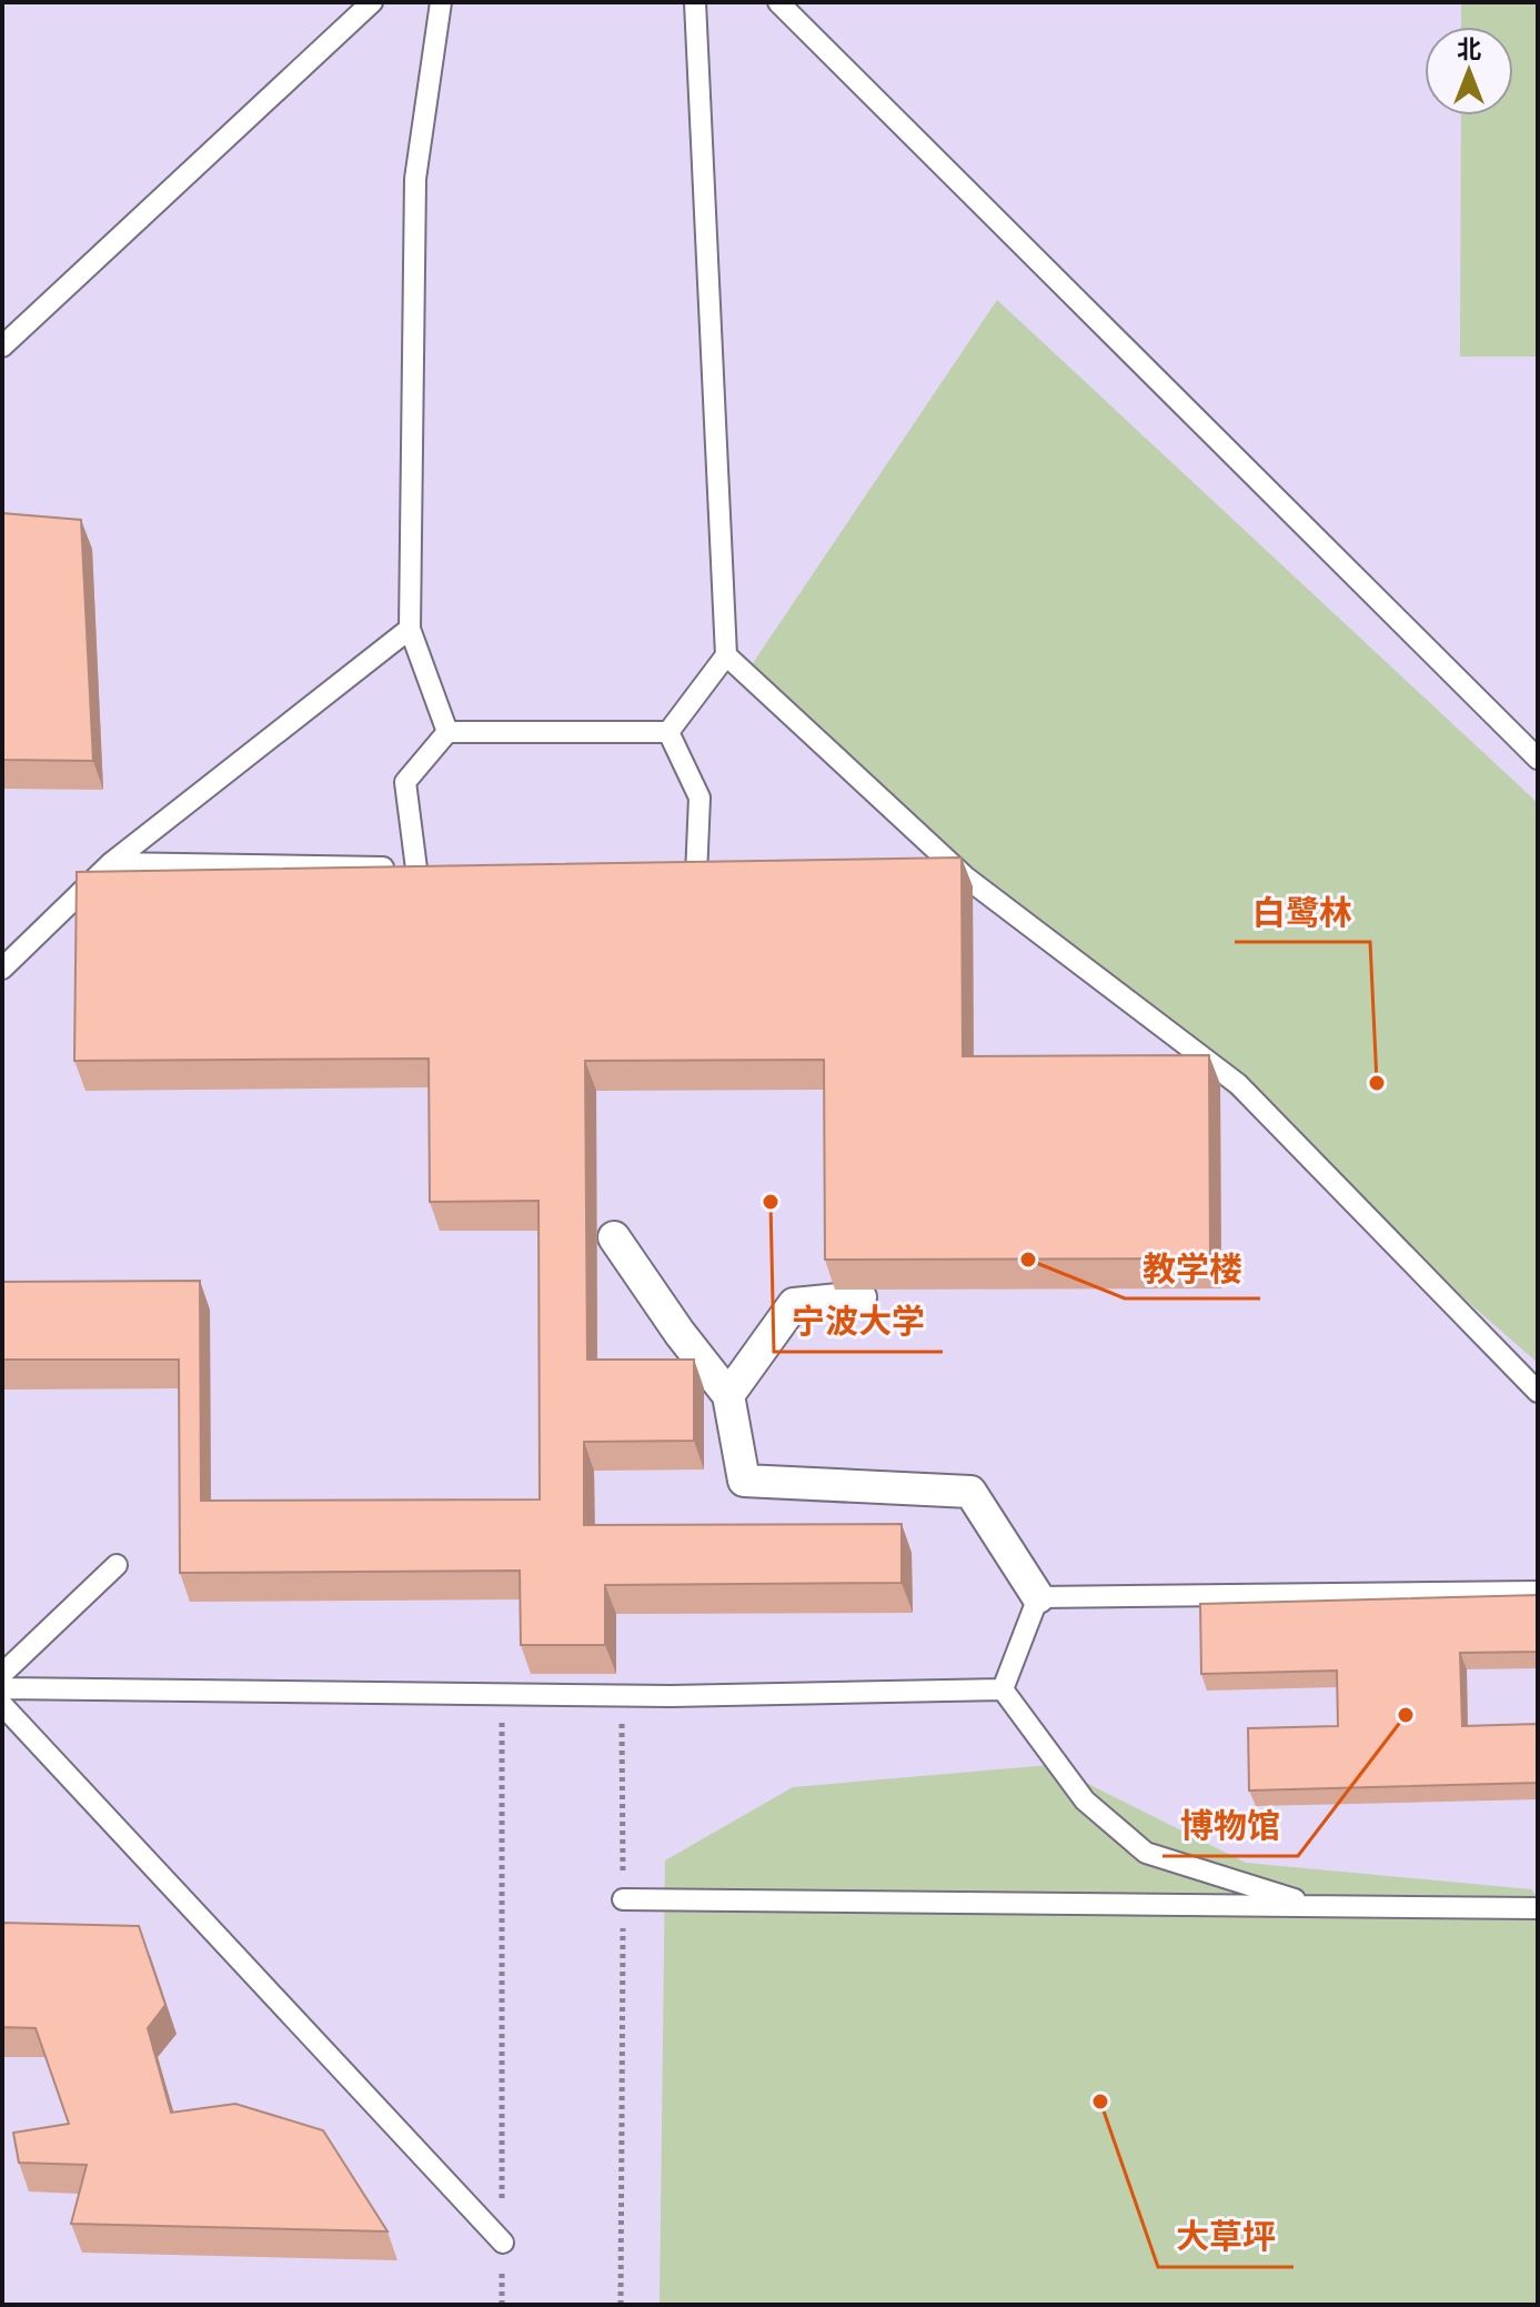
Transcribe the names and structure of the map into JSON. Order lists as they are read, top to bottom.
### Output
{
  "places": [
    "白鹭林",
    "宁波大学",
    "教学楼",
    "博物馆",
    "大草坪"
  ],
  "north": "top"
}
